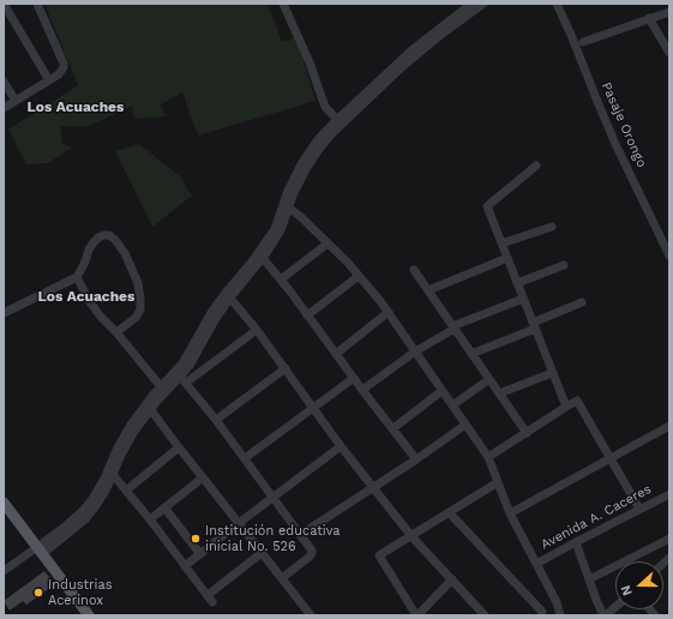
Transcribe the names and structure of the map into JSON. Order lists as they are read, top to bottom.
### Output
{
  "streets": {
    "street": ["Pasaje Orongo", "Avenida A. Caceres"]
  },
  "districts": ["Los Acuaches", "Los Acuaches"],
  "places": ["Institución educativa inicial No. 526", "Industrias Acerinox"],
  "north": "left"
}
